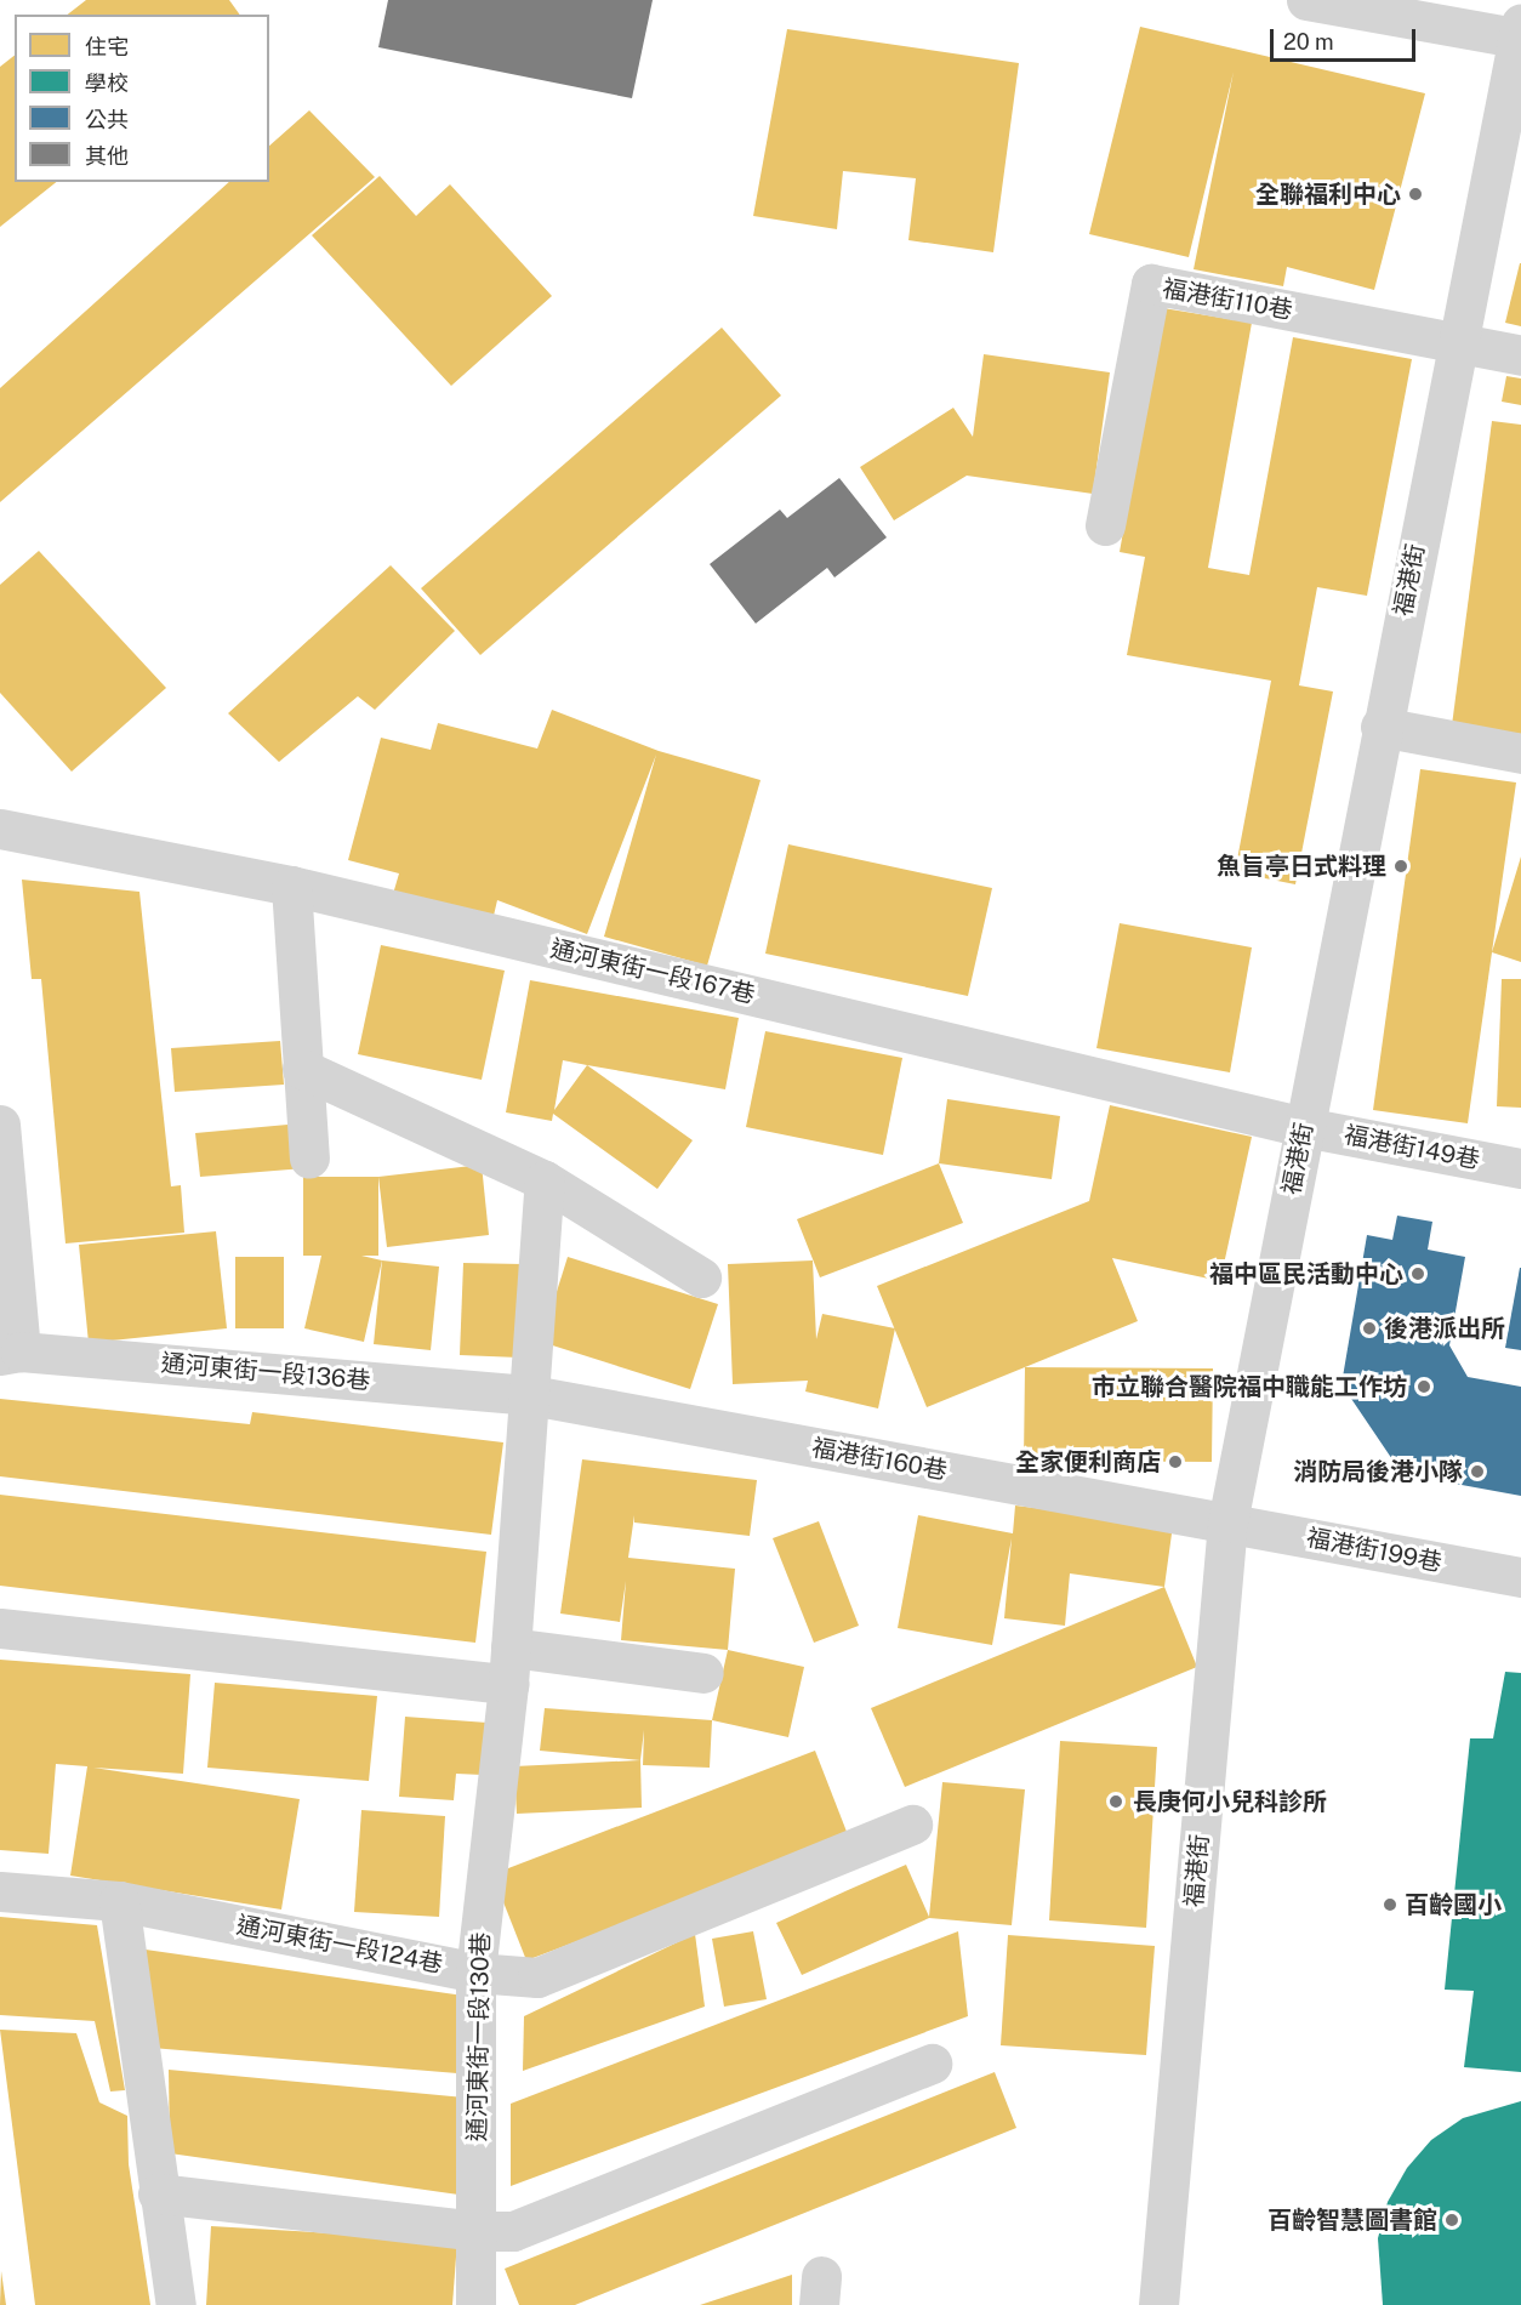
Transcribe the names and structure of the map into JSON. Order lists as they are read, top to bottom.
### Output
{
  "streets": {
    "street": [
      "福港街110巷",
      "福港街",
      "通河東街一段167巷",
      "福港街149巷",
      "通河東街一段136巷",
      "福港街160巷",
      "福港街199巷",
      "通河東街一段124巷",
      "通河東街一段130巷"
    ]
  },
  "crossings": [
    ["福港街110巷", "福港街"],
    ["福港街", "通河東街一段167巷"],
    ["福港街", "福港街149巷"],
    ["福港街", "福港街160巷"],
    ["福港街", "福港街199巷"],
    ["通河東街一段167巷", "福港街149巷"],
    ["通河東街一段136巷", "福港街160巷"],
    ["通河東街一段136巷", "通河東街一段130巷"],
    ["福港街160巷", "福港街199巷"],
    ["福港街160巷", "通河東街一段130巷"],
    ["通河東街一段124巷", "通河東街一段130巷"]
  ],
  "places": [
    "全聯福利中心",
    "魚旨亭日式料理",
    "福中區民活動中心",
    "後港派出所",
    "市立聯合醫院福中職能工作坊",
    "全家便利商店",
    "消防局後港小隊",
    "長庚何小兒科診所",
    "百齡國小",
    "百齡智慧圖書館"
  ],
  "legend": [
    "住宅",
    "學校",
    "公共",
    "其他"
  ],
  "scale_bar": "20 m"
}
